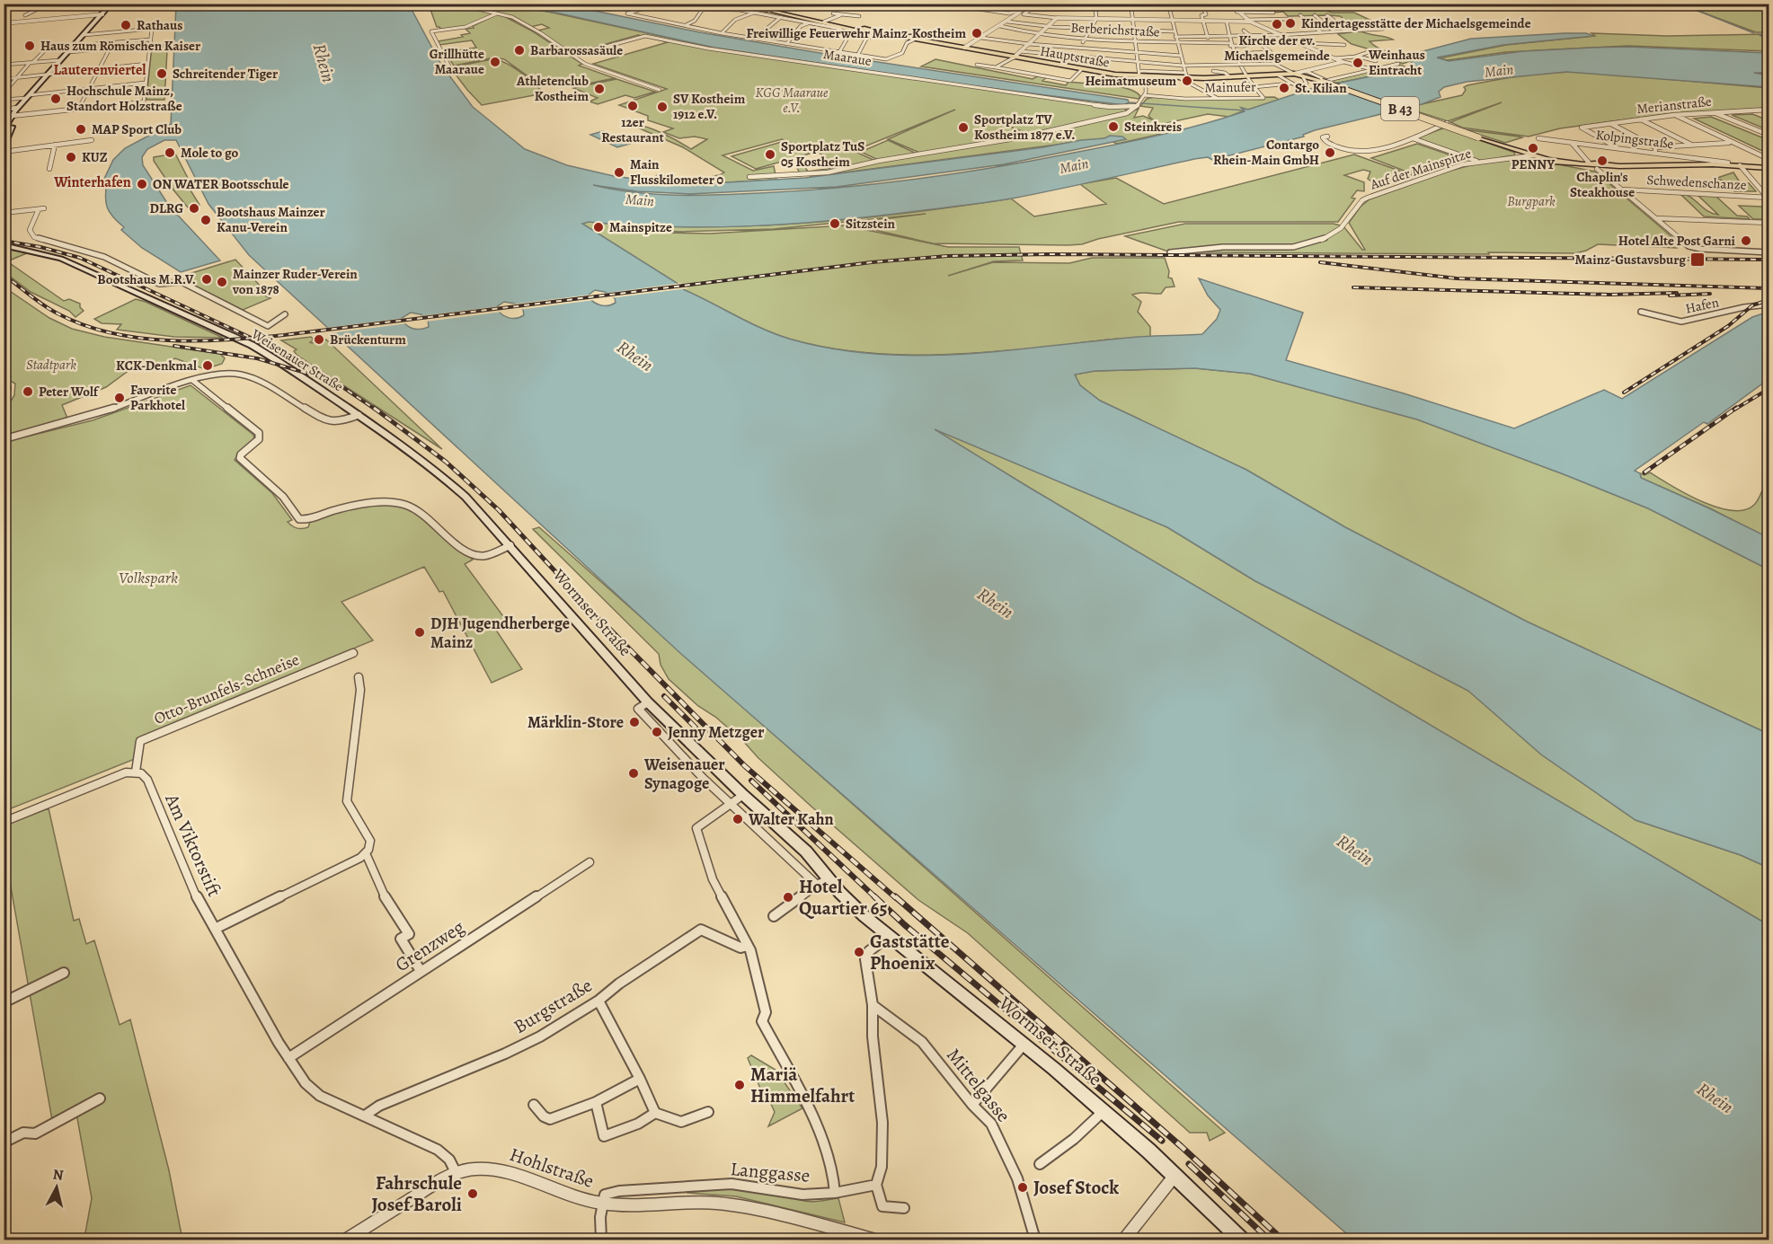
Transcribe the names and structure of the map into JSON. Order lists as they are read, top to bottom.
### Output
{
  "streets": {
    "main road": [
      "Hauptstraße",
      "B 43",
      "Weisenauer Straße",
      "Wormser Straße"
    ],
    "street": [
      "Berberichstraße",
      "Maaraue",
      "Mainufer",
      "Merianstraße",
      "Kolpingstraße",
      "Auf der Mainspitze",
      "Schwedenschanze",
      "Hafen",
      "Otto-Brunfels-Schneise",
      "Am Viktorstift",
      "Grenzweg",
      "Burgstraße",
      "Mittelgasse",
      "Hohlstraße",
      "Langgasse"
    ]
  },
  "crossings": [
    ["Hauptstraße", "B 43"],
    ["Merianstraße", "Kolpingstraße"],
    ["B 43", "Auf der Mainspitze"],
    ["Weisenauer Straße", "Wormser Straße"],
    ["Otto-Brunfels-Schneise", "Am Viktorstift"],
    ["Am Viktorstift", "Grenzweg"],
    ["Hohlstraße", "Langgasse"]
  ],
  "districts": ["Lauterenviertel", "Winterhafen"],
  "water": ["Rhein", "Main"],
  "parks": [
    "KGG Maaraue e.V.",
    "Burgpark",
    "Stadtpark",
    "Volkspark"
  ],
  "places": {
    "other": [
      "Kindertagesstätte der Michaelsgemeinde",
      "Kirche der ev. Michaelsgemeinde",
      "Rathaus",
      "Freiwillige Feuerwehr Mainz-Kostheim",
      "Haus zum Römischen Kaiser",
      "Barbarossasäule",
      "Grillhütte Maaraue",
      "Weinhaus Eintracht",
      "Schreitender Tiger",
      "Heimatmuseum",
      "St. Kilian",
      "Athletenclub Kostheim",
      "Hochschule Mainz, Standort Holzstraße",
      "12er Restaurant",
      "SV Kostheim 1912 e.V.",
      "Steinkreis",
      "Sportplatz TV Kostheim 1877 e.V.",
      "MAP Sport Club",
      "PENNY",
      "Mole to go",
      "Contargo Rhein-Main GmbH",
      "Sportplatz TuS 05 Kostheim",
      "KUZ",
      "Chaplin's Steakhouse",
      "Main Flusskilometer 0",
      "ON WATER Bootsschule",
      "DLRG",
      "Bootshaus Mainzer Kanu-Verein",
      "Sitzstein",
      "Mainspitze",
      "Hotel Alte Post Garni",
      "Bootshaus M.R.V.",
      "Mainzer Ruder-Verein von 1878",
      "Brückenturm",
      "KCK-Denkmal",
      "Peter Wolf",
      "Favorite Parkhotel",
      "DJH Jugendherberge Mainz",
      "Märklin-Store",
      "Jenny Metzger",
      "Weisenauer Synagoge",
      "Walter Kahn",
      "Hotel Quartier 65",
      "Gaststätte Phoenix",
      "Mariä Himmelfahrt",
      "Josef Stock",
      "Fahrschule Josef Baroli"
    ],
    "transit": ["Mainz-Gustavsburg"]
  },
  "north": "top"
}
